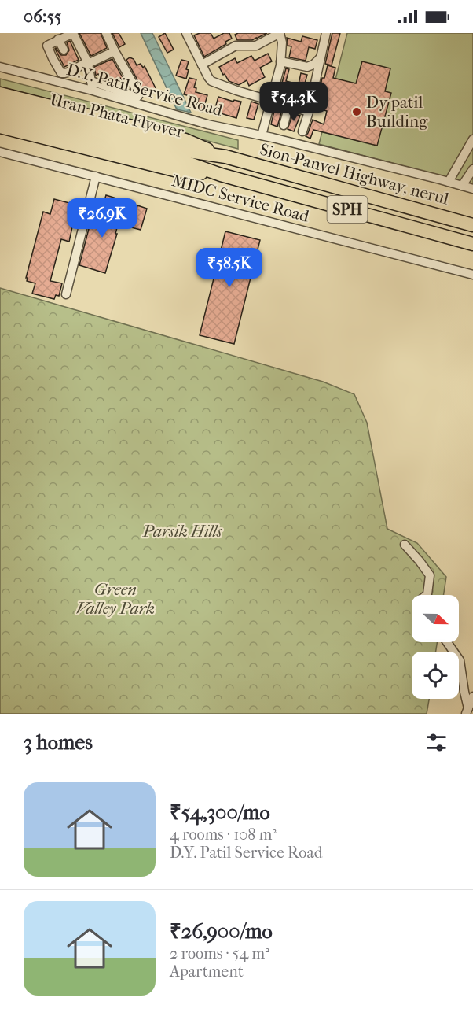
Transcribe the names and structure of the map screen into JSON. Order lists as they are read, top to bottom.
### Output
{
  "streets": {
    "highway": ["Uran Phata Flyover", "Sion-Panvel Highway, nerul", "SPH"],
    "street": ["D.Y. Patil Service Road", "MIDC Service Road"]
  },
  "crossings": [
    ["Uran Phata Flyover", "Sion-Panvel Highway, nerul"],
    ["Uran Phata Flyover", "SPH"]
  ],
  "parks": ["Parsik Hills", "Green Valley Park"],
  "places": ["Dy patil Building"],
  "north": "right",
  "page": {
    "status": "06:55",
    "price": ["₹54.3K", "₹26.9K", "₹58.5K"],
    "heading": "3 homes",
    "list": [
      {
        "name": "₹54,300/mo",
        "note": "4 rooms · 108 m² · D.Y. Patil Service Road"
      },
      {
        "name": "₹26,900/mo",
        "note": "2 rooms · 54 m² · Apartment"
      }
    ]
  }
}
